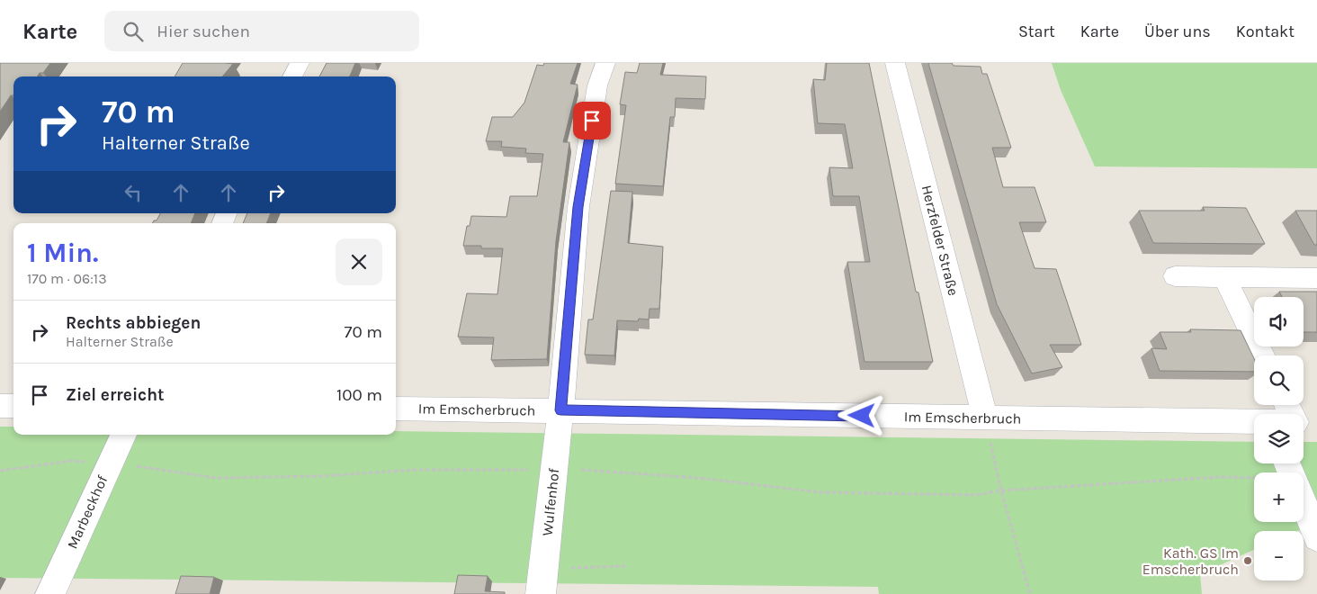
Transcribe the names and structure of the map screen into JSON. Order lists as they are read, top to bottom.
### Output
{
  "streets": {
    "street": [
      "Herzfelder Straße",
      "Im Emscherbruch",
      "Wulfenhof",
      "Marbeckhof"
    ]
  },
  "crossings": [
    ["Herzfelder Straße", "Im Emscherbruch"],
    ["Im Emscherbruch", "Wulfenhof"]
  ],
  "places": ["Kath. GS Im Emscherbruch"],
  "page": {
    "header": "Karte",
    "search": "Hier suchen",
    "nav": [
      "Start",
      "Karte",
      "Über uns",
      "Kontakt"
    ],
    "turn": ["70 m", "Halterner Straße"],
    "heading": ["1 Min.", "170 m · 06:13"],
    "map_buttons": ["+", "−"],
    "list": [
      {
        "name": "Rechts abbiegen",
        "note": "Halterner Straße",
        "value": "70 m"
      },
      {
        "name": "Ziel erreicht",
        "value": "100 m"
      }
    ]
  }
}
